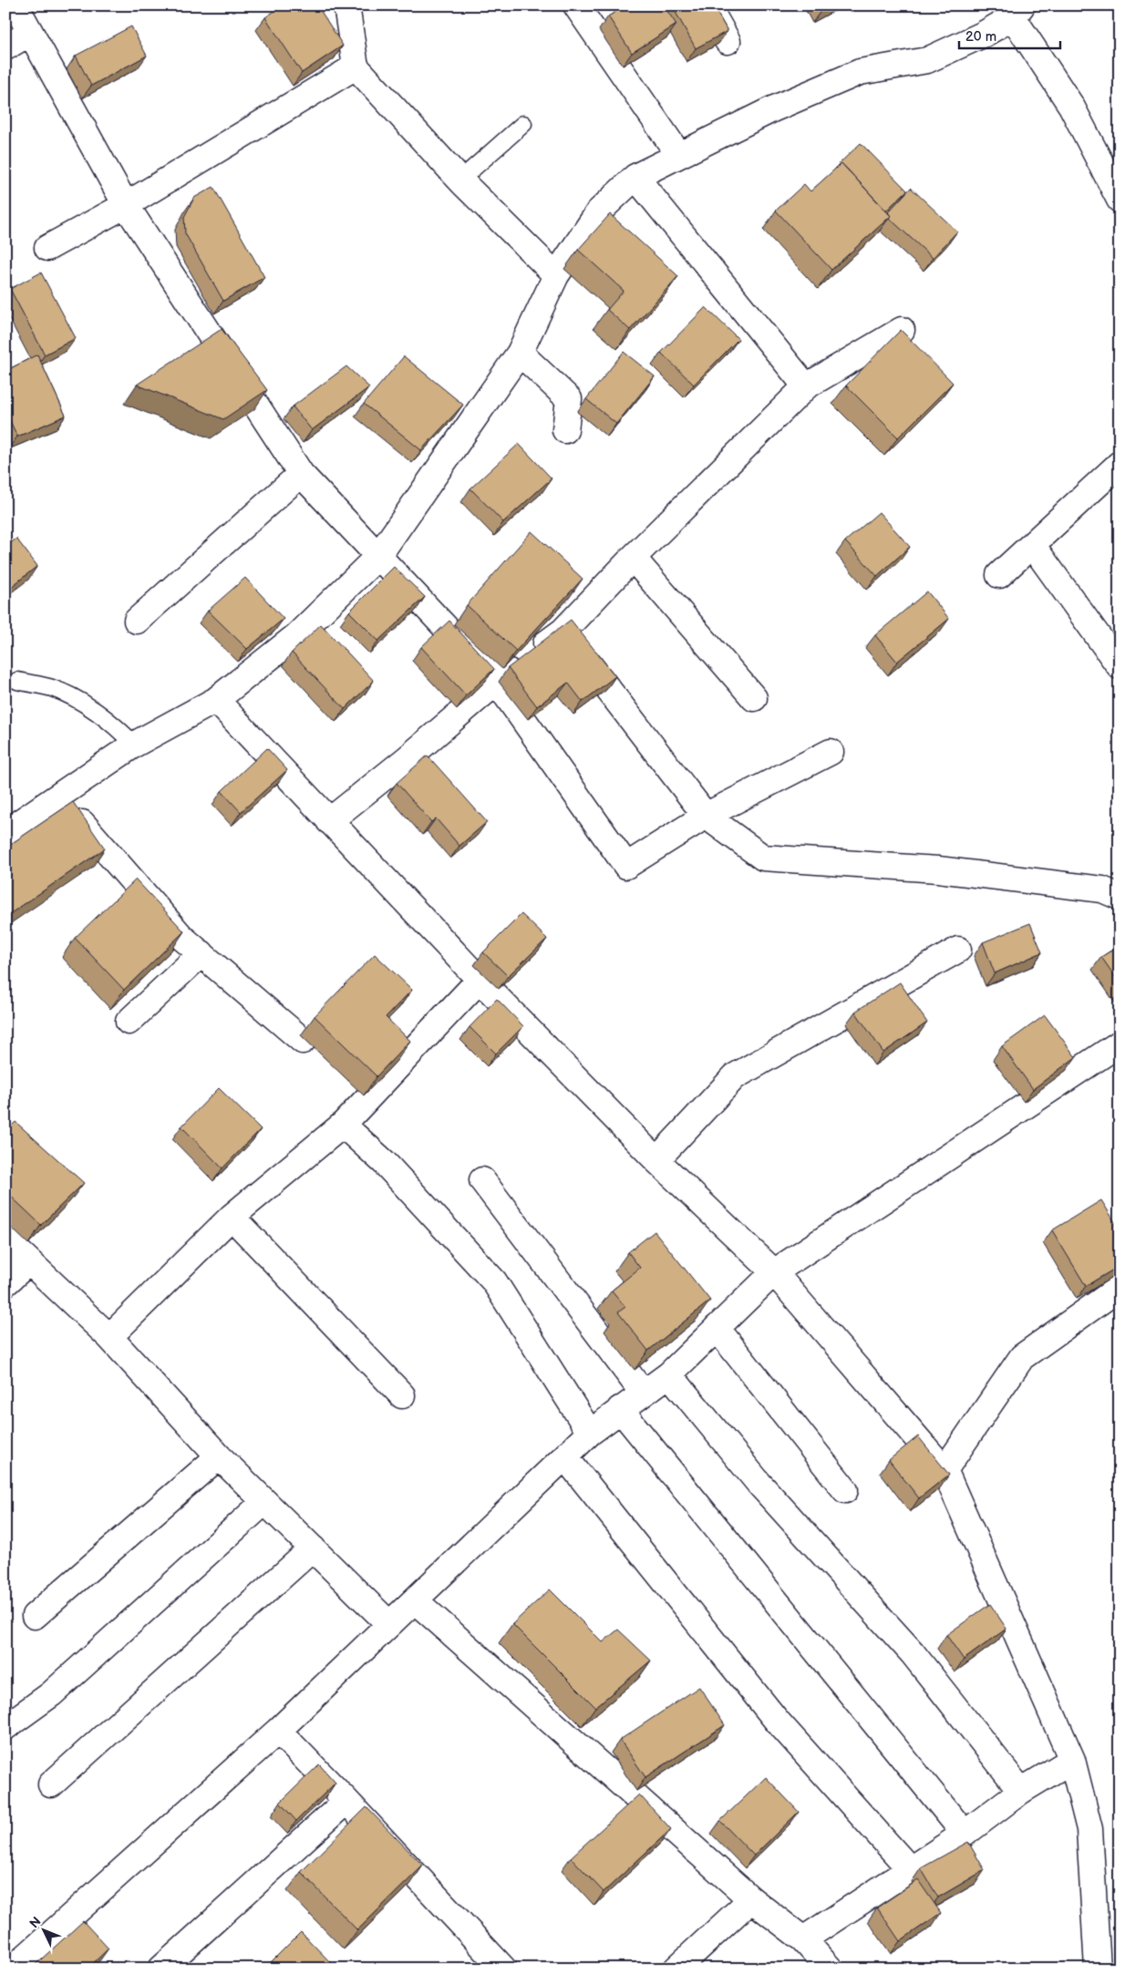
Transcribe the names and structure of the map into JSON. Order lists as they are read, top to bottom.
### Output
{
  "scale_bar": "20 m",
  "north": "top left"
}
